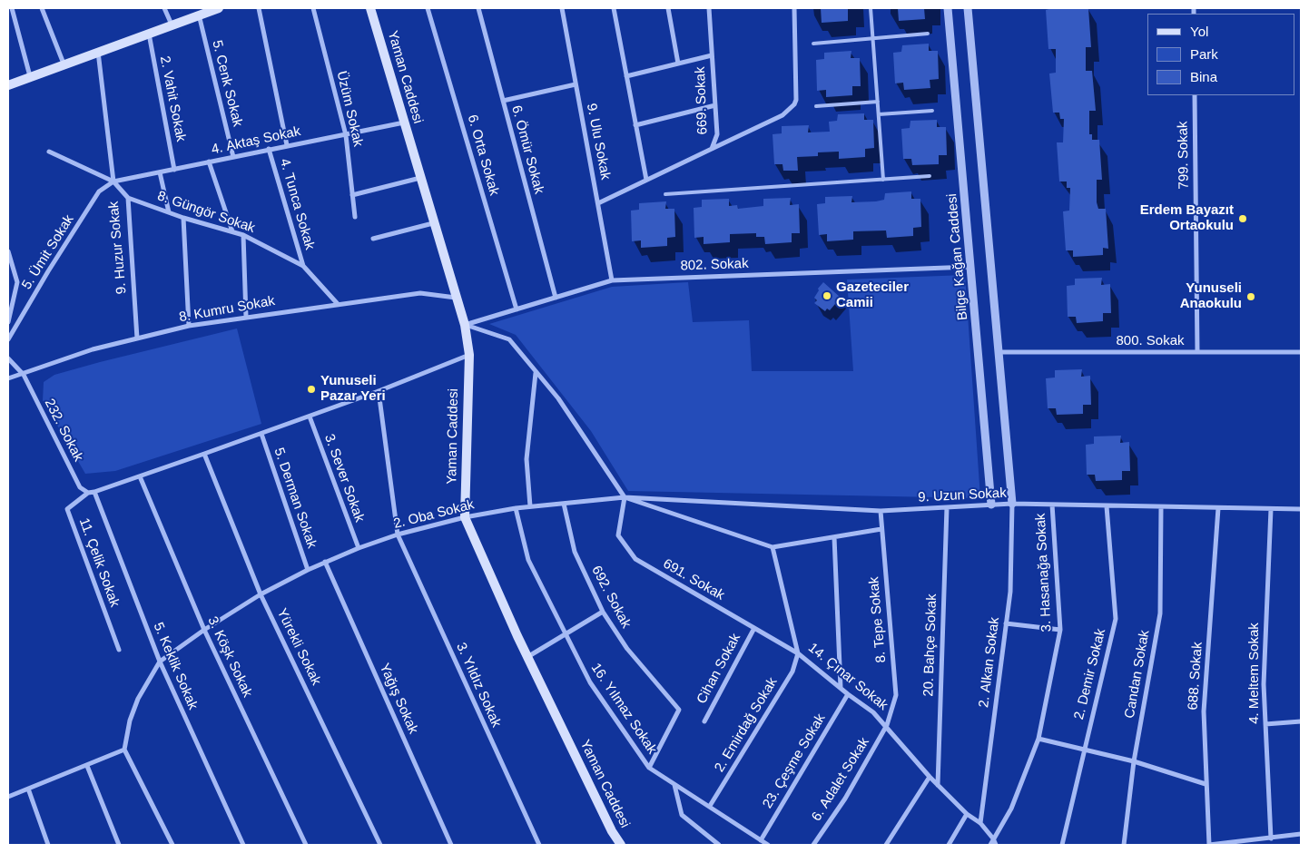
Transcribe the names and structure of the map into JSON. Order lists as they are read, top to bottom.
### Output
{
  "streets": {
    "main road": ["Yaman Caddesi"],
    "street": [
      "5. Cenk Sokak",
      "2. Vahit Sokak",
      "669. Sokak",
      "Üzüm Sokak",
      "4. Aktaş Sokak",
      "9. Ulu Sokak",
      "6. Ömür Sokak",
      "6. Orta Sokak",
      "799. Sokak",
      "4. Tunca Sokak",
      "8. Güngör Sokak",
      "9. Huzur Sokak",
      "5. Ümit Sokak",
      "Bilge Kağan Caddesi",
      "802. Sokak",
      "8. Kumru Sokak",
      "800. Sokak",
      "232. Sokak",
      "3. Sever Sokak",
      "9. Uzun Sokak",
      "5. Derman Sokak",
      "2. Oba Sokak",
      "11. Çelik Sokak",
      "3. Hasanağa Sokak",
      "691. Sokak",
      "692. Sokak",
      "8. Tepe Sokak",
      "20. Bahçe Sokak",
      "Yürekli Sokak",
      "3. Köşk Sokak",
      "2. Alkan Sokak",
      "5. Keklik Sokak",
      "Cihan Sokak",
      "4. Meltem Sokak",
      "2. Demir Sokak",
      "Candan Sokak",
      "688. Sokak",
      "14. Çınar Sokak",
      "3. Yıldız Sokak",
      "Yağış Sokak",
      "16. Yılmaz Sokak",
      "2. Emirdağ Sokak",
      "23. Çeşme Sokak",
      "6. Adalet Sokak"
    ]
  },
  "crossings": [
    ["Yaman Caddesi", "4. Aktaş Sokak"],
    ["Yaman Caddesi", "802. Sokak"],
    ["Yaman Caddesi", "8. Kumru Sokak"],
    ["Yaman Caddesi", "2. Oba Sokak"],
    ["5. Cenk Sokak", "4. Aktaş Sokak"],
    ["2. Vahit Sokak", "4. Aktaş Sokak"],
    ["669. Sokak", "9. Ulu Sokak"],
    ["Üzüm Sokak", "4. Aktaş Sokak"],
    ["4. Aktaş Sokak", "4. Tunca Sokak"],
    ["4. Aktaş Sokak", "9. Huzur Sokak"],
    ["4. Aktaş Sokak", "5. Ümit Sokak"],
    ["9. Ulu Sokak", "802. Sokak"],
    ["6. Ömür Sokak", "802. Sokak"],
    ["6. Orta Sokak", "802. Sokak"],
    ["799. Sokak", "800. Sokak"],
    ["4. Tunca Sokak", "8. Güngör Sokak"],
    ["8. Güngör Sokak", "9. Huzur Sokak"],
    ["8. Güngör Sokak", "8. Kumru Sokak"],
    ["9. Huzur Sokak", "5. Ümit Sokak"],
    ["9. Huzur Sokak", "8. Kumru Sokak"],
    ["Bilge Kağan Caddesi", "802. Sokak"],
    ["Bilge Kağan Caddesi", "9. Uzun Sokak"],
    ["8. Kumru Sokak", "232. Sokak"],
    ["232. Sokak", "11. Çelik Sokak"],
    ["3. Sever Sokak", "2. Oba Sokak"],
    ["9. Uzun Sokak", "2. Oba Sokak"],
    ["9. Uzun Sokak", "3. Hasanağa Sokak"],
    ["9. Uzun Sokak", "691. Sokak"],
    ["9. Uzun Sokak", "8. Tepe Sokak"],
    ["9. Uzun Sokak", "20. Bahçe Sokak"],
    ["9. Uzun Sokak", "2. Alkan Sokak"],
    ["9. Uzun Sokak", "4. Meltem Sokak"],
    ["9. Uzun Sokak", "2. Demir Sokak"],
    ["9. Uzun Sokak", "Candan Sokak"],
    ["9. Uzun Sokak", "688. Sokak"],
    ["5. Derman Sokak", "2. Oba Sokak"],
    ["2. Oba Sokak", "691. Sokak"],
    ["2. Oba Sokak", "692. Sokak"],
    ["2. Oba Sokak", "Yürekli Sokak"],
    ["2. Oba Sokak", "3. Köşk Sokak"],
    ["2. Oba Sokak", "5. Keklik Sokak"],
    ["2. Oba Sokak", "3. Yıldız Sokak"],
    ["2. Oba Sokak", "Yağış Sokak"],
    ["2. Oba Sokak", "16. Yılmaz Sokak"],
    ["3. Hasanağa Sokak", "14. Çınar Sokak"],
    ["691. Sokak", "Cihan Sokak"],
    ["691. Sokak", "14. Çınar Sokak"],
    ["691. Sokak", "2. Emirdağ Sokak"],
    ["692. Sokak", "16. Yılmaz Sokak"],
    ["8. Tepe Sokak", "14. Çınar Sokak"],
    ["8. Tepe Sokak", "6. Adalet Sokak"],
    ["20. Bahçe Sokak", "14. Çınar Sokak"],
    ["2. Alkan Sokak", "14. Çınar Sokak"],
    ["14. Çınar Sokak", "2. Emirdağ Sokak"],
    ["14. Çınar Sokak", "23. Çeşme Sokak"],
    ["14. Çınar Sokak", "6. Adalet Sokak"],
    ["16. Yılmaz Sokak", "2. Emirdağ Sokak"],
    ["16. Yılmaz Sokak", "23. Çeşme Sokak"]
  ],
  "places": [
    "Erdem Bayazıt Ortaokulu",
    "Gazeteciler Camii",
    "Yunuseli Anaokulu",
    "Yunuseli Pazar Yeri"
  ],
  "legend": ["Yol", "Park", "Bina"]
}
